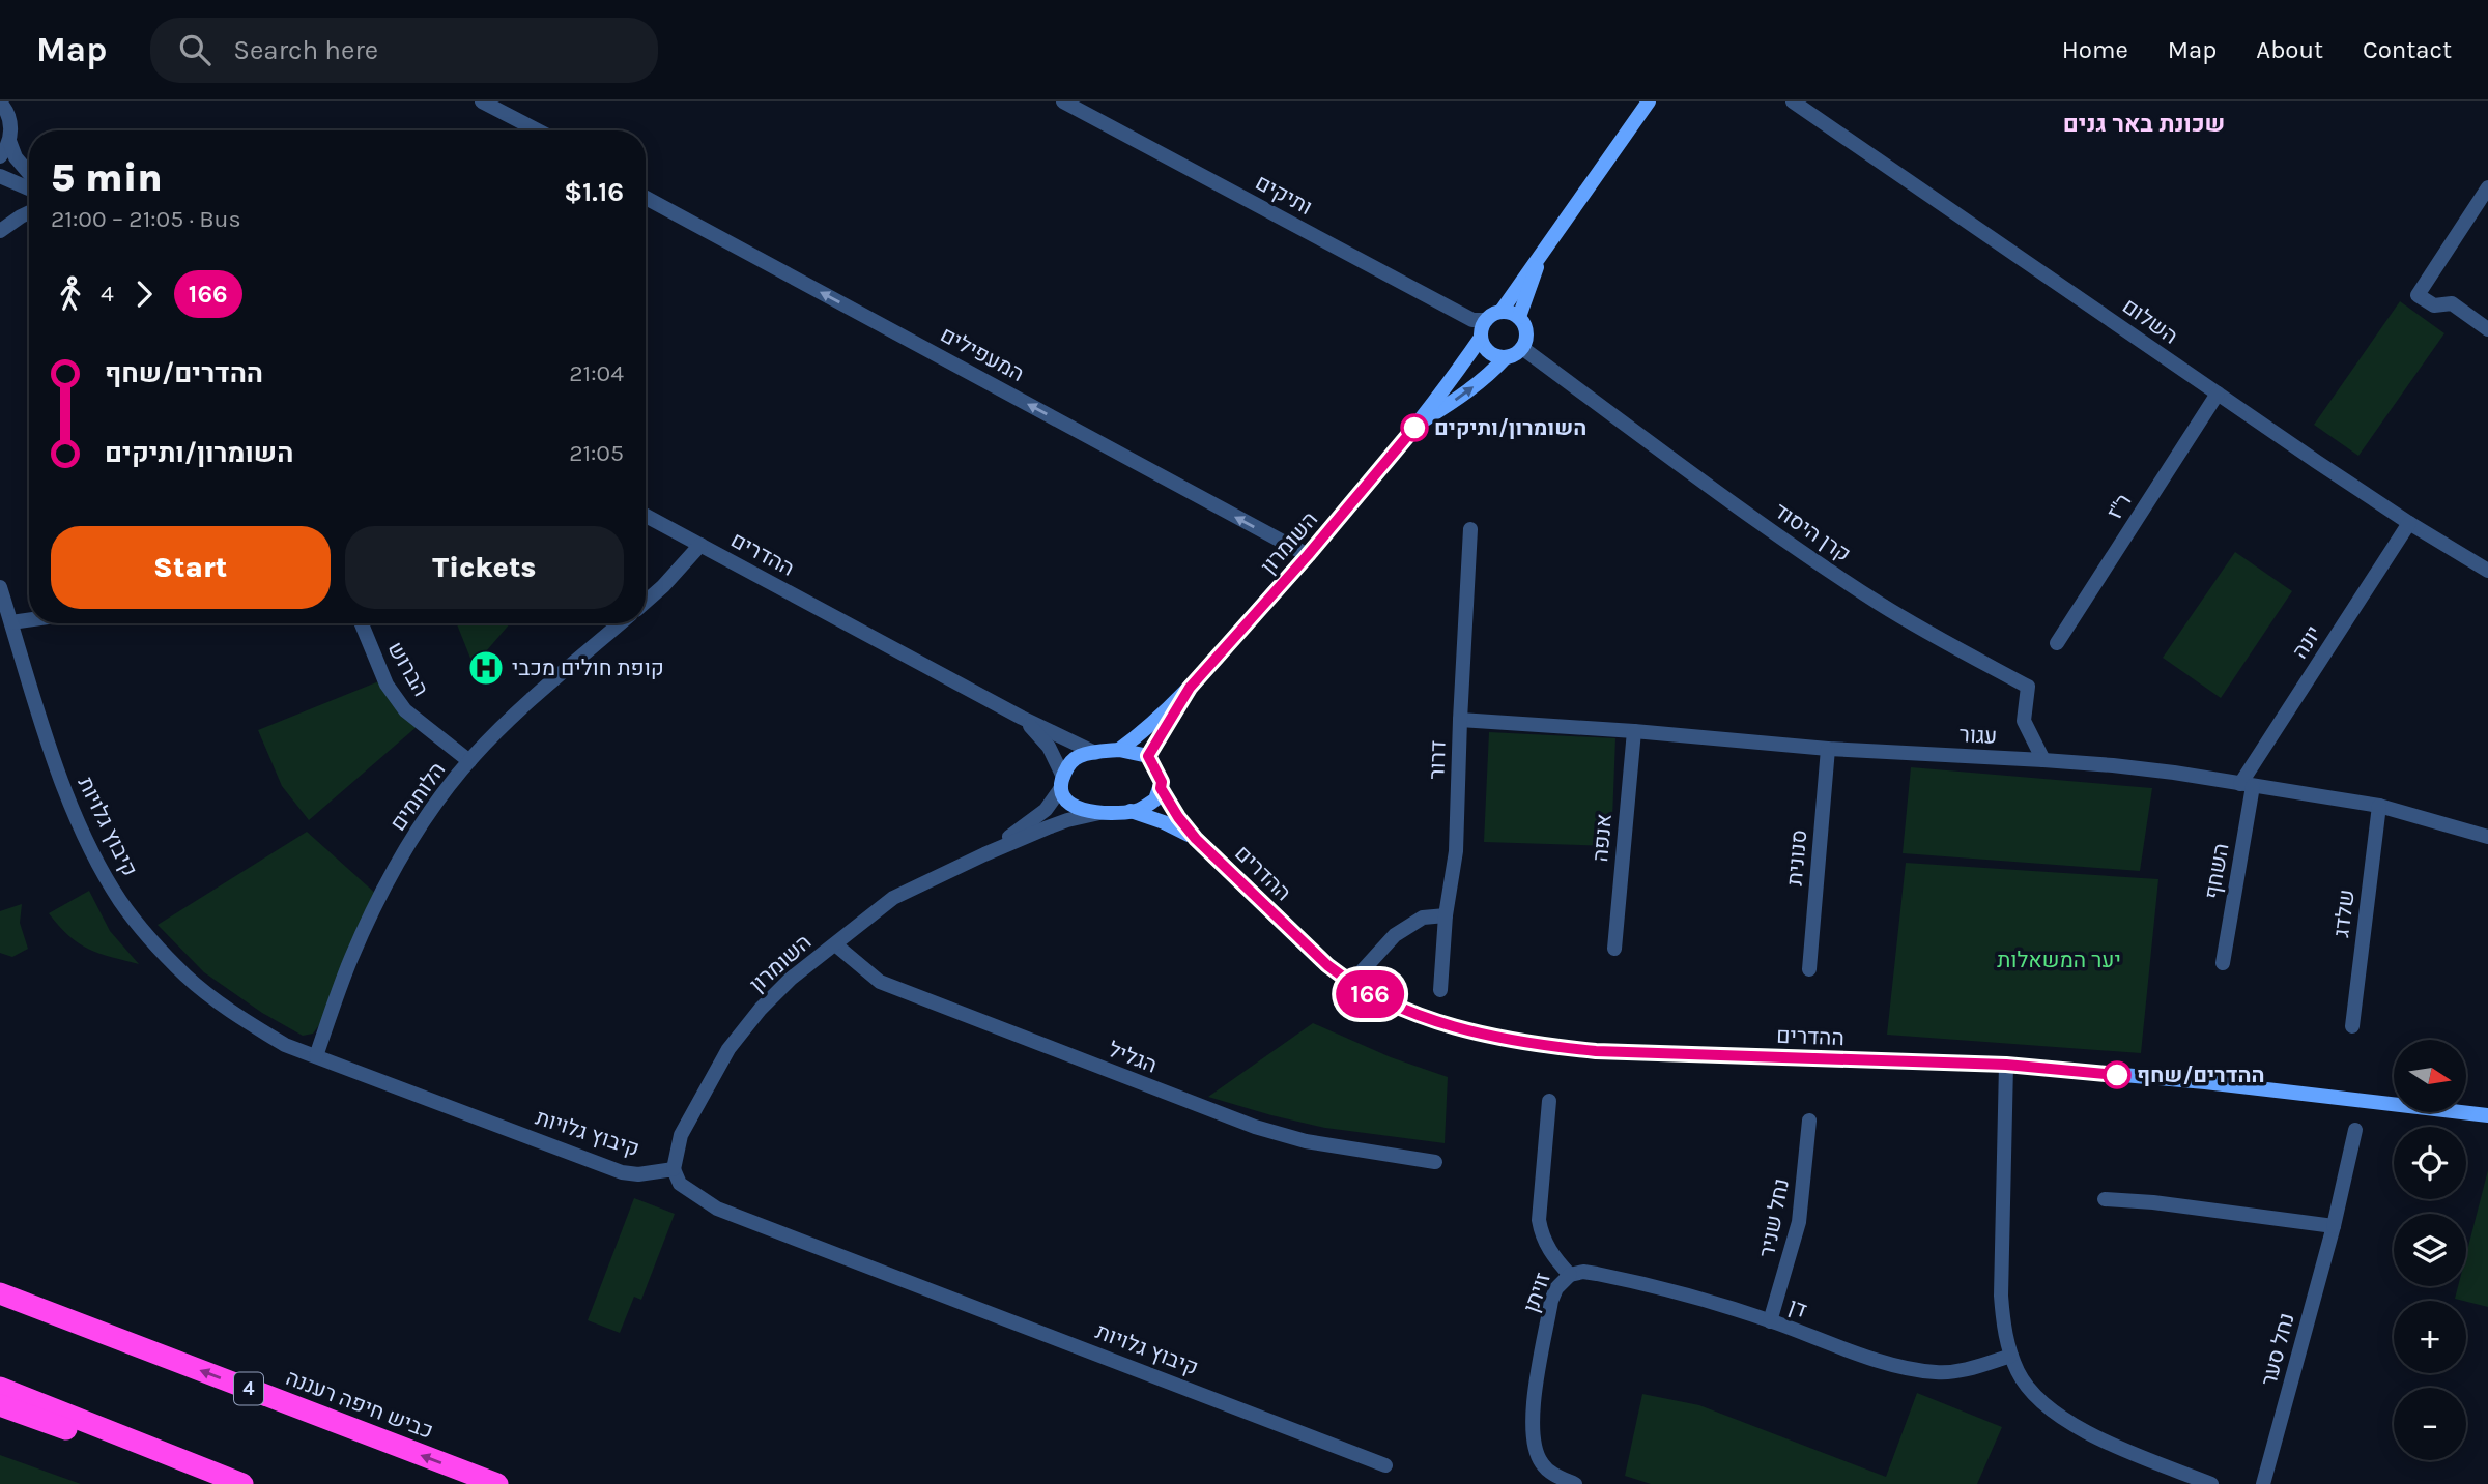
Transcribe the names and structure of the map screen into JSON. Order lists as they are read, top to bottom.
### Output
{
  "streets": {
    "highway": ["4", "כביש חיפה רעננה"],
    "street": [
      "ותיקים",
      "השלום",
      "המעפילים",
      "ר\"ז",
      "קרן היסוד",
      "השומרון",
      "ההדרים",
      "יונה",
      "הברוש",
      "עגור",
      "דרור",
      "הלוחמים",
      "קיבוץ גלויות",
      "אנפה",
      "סנונית",
      "השחף",
      "שלדג",
      "הגליל",
      "נחל שניר",
      "זויתן",
      "דן",
      "נחל סער"
    ]
  },
  "crossings": [
    ["ותיקים", "קרן היסוד"],
    ["ותיקים", "השומרון"],
    ["השלום", "ר\"ז"],
    ["השלום", "יונה"],
    ["המעפילים", "השומרון"],
    ["קרן היסוד", "השומרון"],
    ["קרן היסוד", "עגור"],
    ["השומרון", "ההדרים"],
    ["השומרון", "קיבוץ גלויות"],
    ["השומרון", "הגליל"],
    ["יונה", "עגור"],
    ["יונה", "השחף"],
    ["הברוש", "הלוחמים"],
    ["עגור", "דרור"],
    ["עגור", "אנפה"],
    ["עגור", "סנונית"],
    ["עגור", "השחף"],
    ["עגור", "שלדג"],
    ["הלוחמים", "קיבוץ גלויות"],
    ["נחל שניר", "דן"],
    ["זויתן", "דן"]
  ],
  "one_way": ["המעפילים"],
  "districts": ["שכונת באר גנים"],
  "parks": ["יער המשאלות"],
  "places": {
    "other": ["השומרון/ותיקים", "ההדרים/שחף"],
    "hospital": ["קופת חולים מכבי"]
  },
  "lines": ["bus line 166"],
  "north": "right",
  "page": {
    "header": "Map",
    "search": "Search here",
    "nav": [
      "Home",
      "Map",
      "About",
      "Contact"
    ],
    "on_map": "166",
    "heading": ["5 min", "21:00 – 21:05 · Bus", "$1.16"],
    "legs": ["4", "166"],
    "list": [
      {
        "name": "ההדרים/שחף",
        "value": "21:04"
      },
      {
        "name": "השומרון/ותיקים",
        "value": "21:05"
      }
    ],
    "buttons": ["Start", "Tickets"],
    "map_buttons": ["+", "−"]
  }
}
